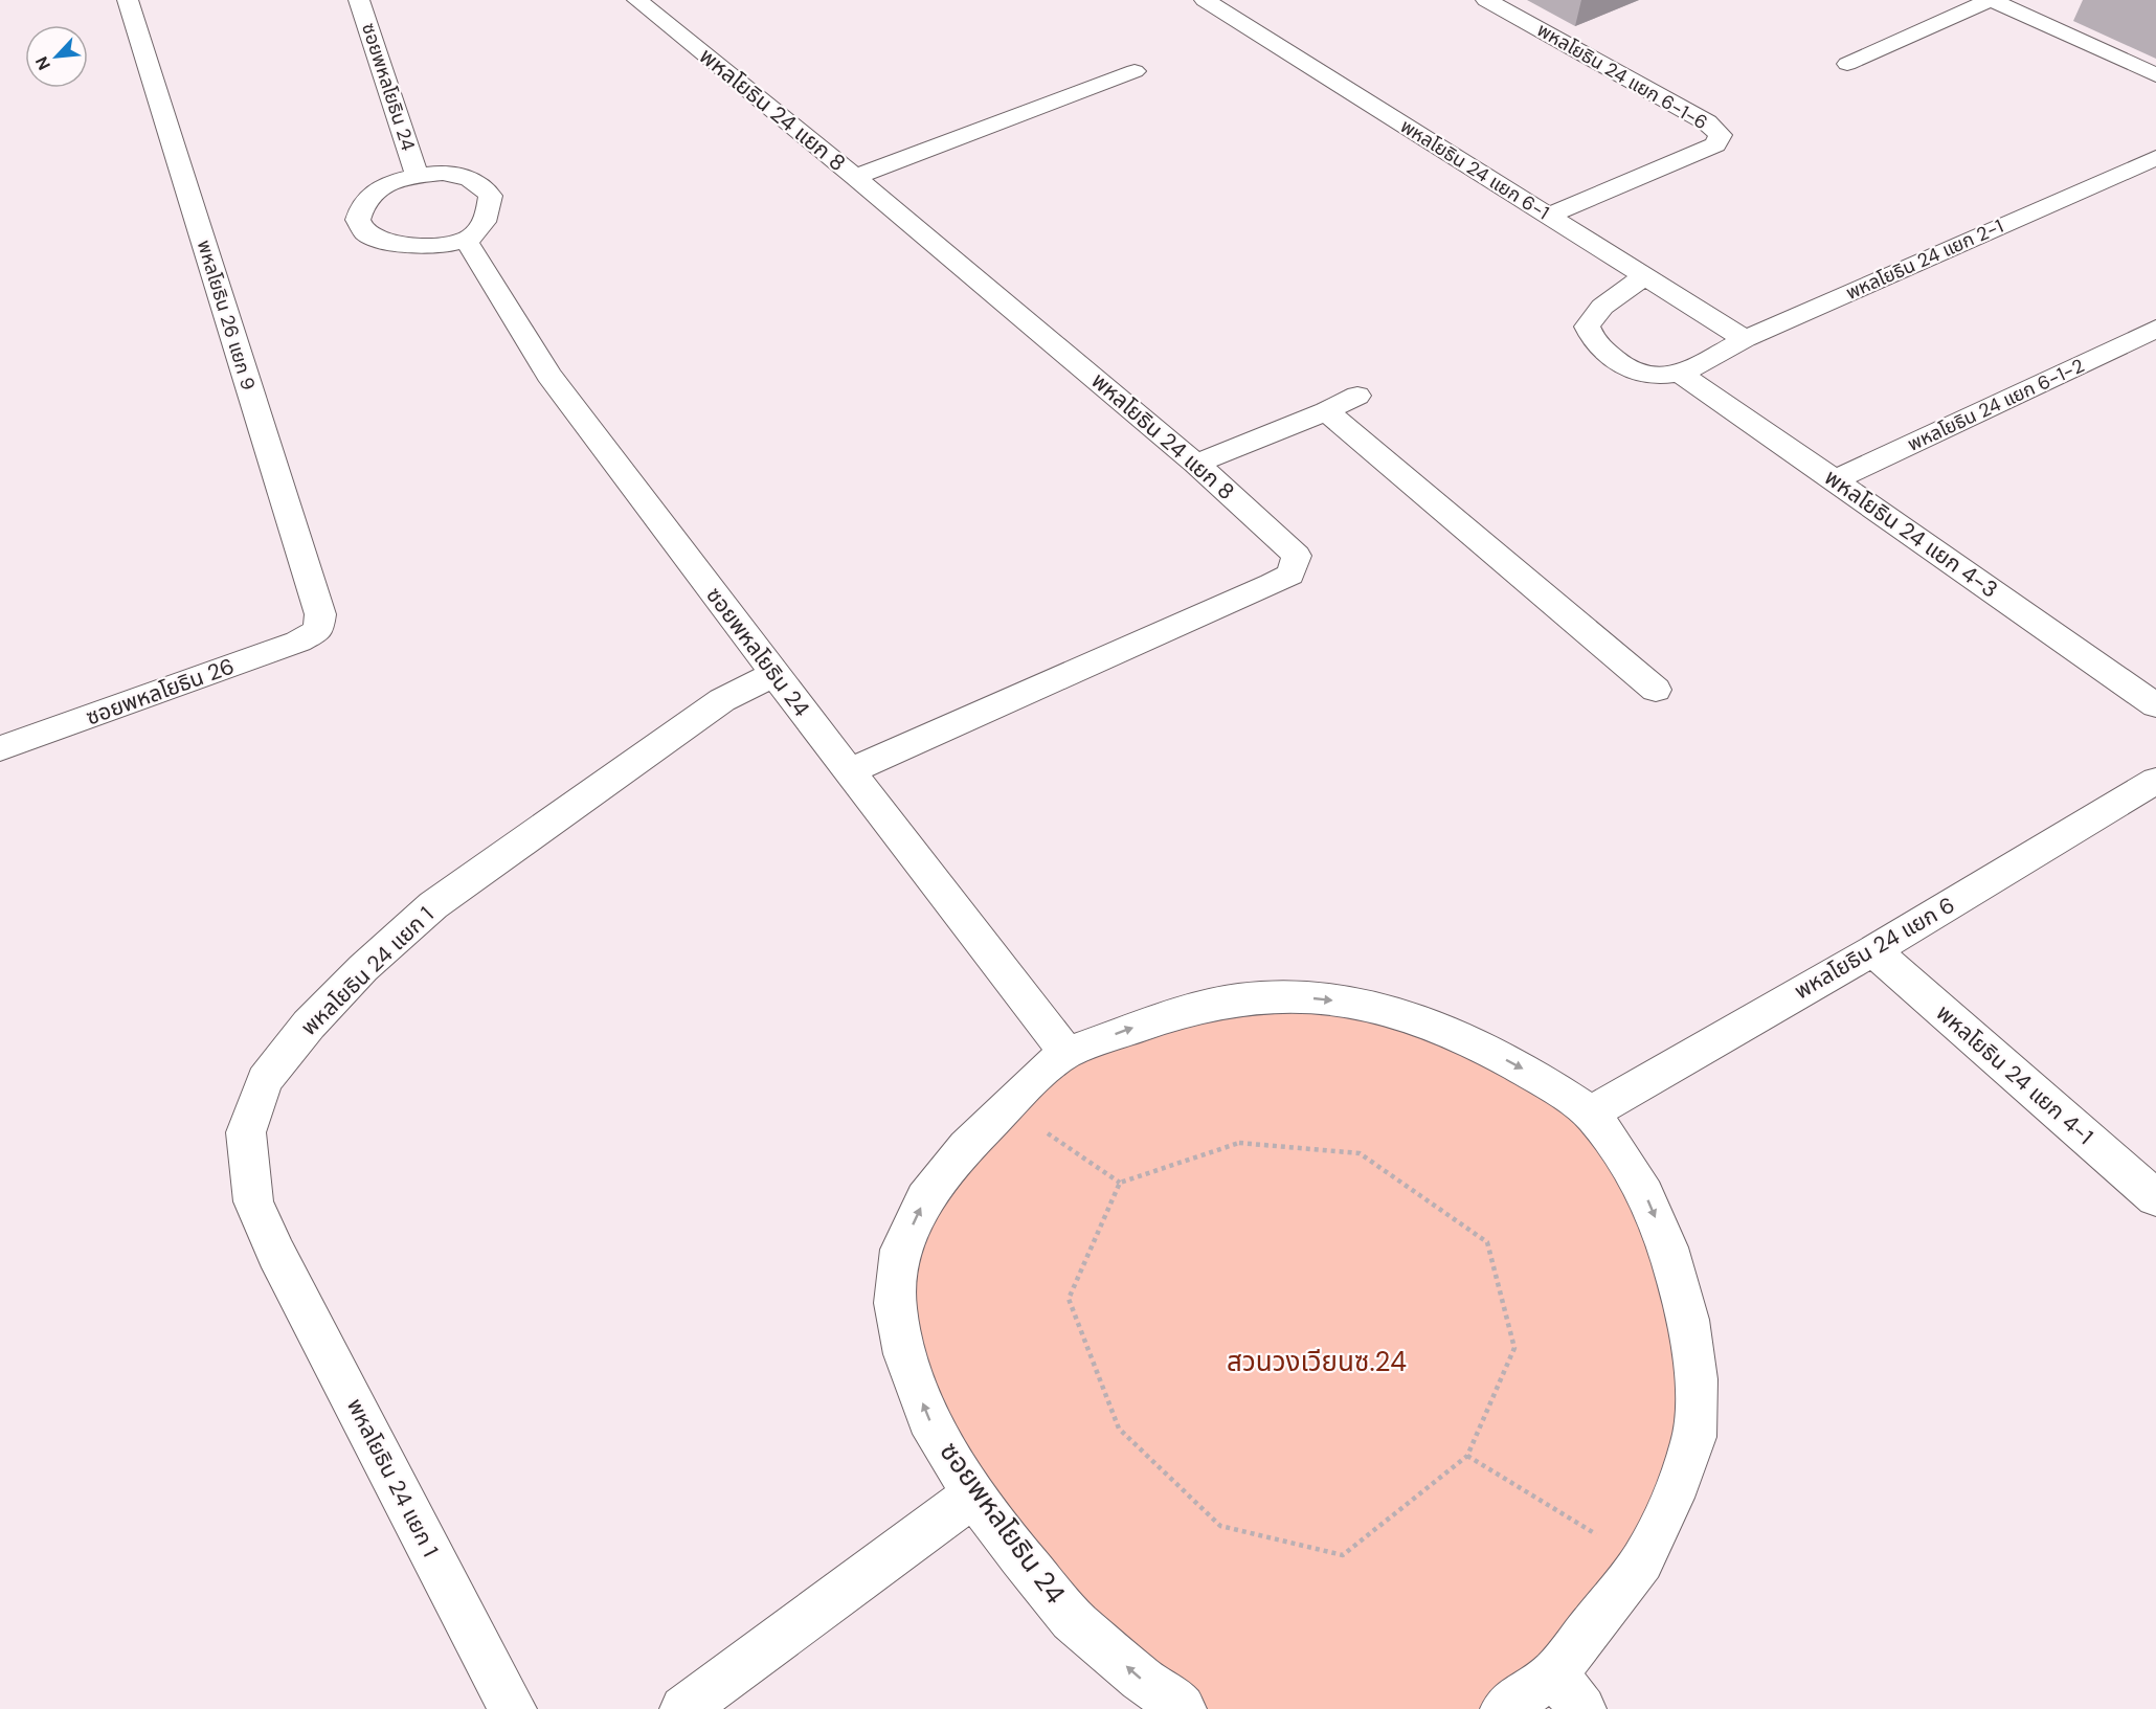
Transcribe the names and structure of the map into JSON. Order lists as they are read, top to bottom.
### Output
{
  "streets": {
    "street": [
      "พหลโยธิน 24 แยก 6-1-6",
      "ซอยพหลโยธิน 24",
      "พหลโยธิน 24 แยก 8",
      "พหลโยธิน 24 แยก 6-1",
      "พหลโยธิน 24 แยก 2-1",
      "พหลโยธิน 26 แยก 9",
      "พหลโยธิน 24 แยก 6-1-2",
      "พหลโยธิน 24 แยก 4-3",
      "ซอยพหลโยธิน 26",
      "พหลโยธิน 24 แยก 6",
      "พหลโยธิน 24 แยก 1",
      "พหลโยธิน 24 แยก 4-1"
    ]
  },
  "crossings": [
    ["พหลโยธิน 24 แยก 6-1-6", "พหลโยธิน 24 แยก 6-1"],
    ["ซอยพหลโยธิน 24", "พหลโยธิน 24 แยก 8"],
    ["ซอยพหลโยธิน 24", "พหลโยธิน 24 แยก 6"],
    ["ซอยพหลโยธิน 24", "พหลโยธิน 24 แยก 1"],
    ["พหลโยธิน 24 แยก 6-1", "พหลโยธิน 24 แยก 2-1"],
    ["พหลโยธิน 24 แยก 2-1", "พหลโยธิน 24 แยก 4-3"],
    ["พหลโยธิน 26 แยก 9", "ซอยพหลโยธิน 26"],
    ["พหลโยธิน 24 แยก 6-1-2", "พหลโยธิน 24 แยก 4-3"],
    ["พหลโยธิน 24 แยก 6", "พหลโยธิน 24 แยก 4-1"]
  ],
  "parks": ["สวนวงเวียนซ.24"],
  "north": "bottom left"
}
